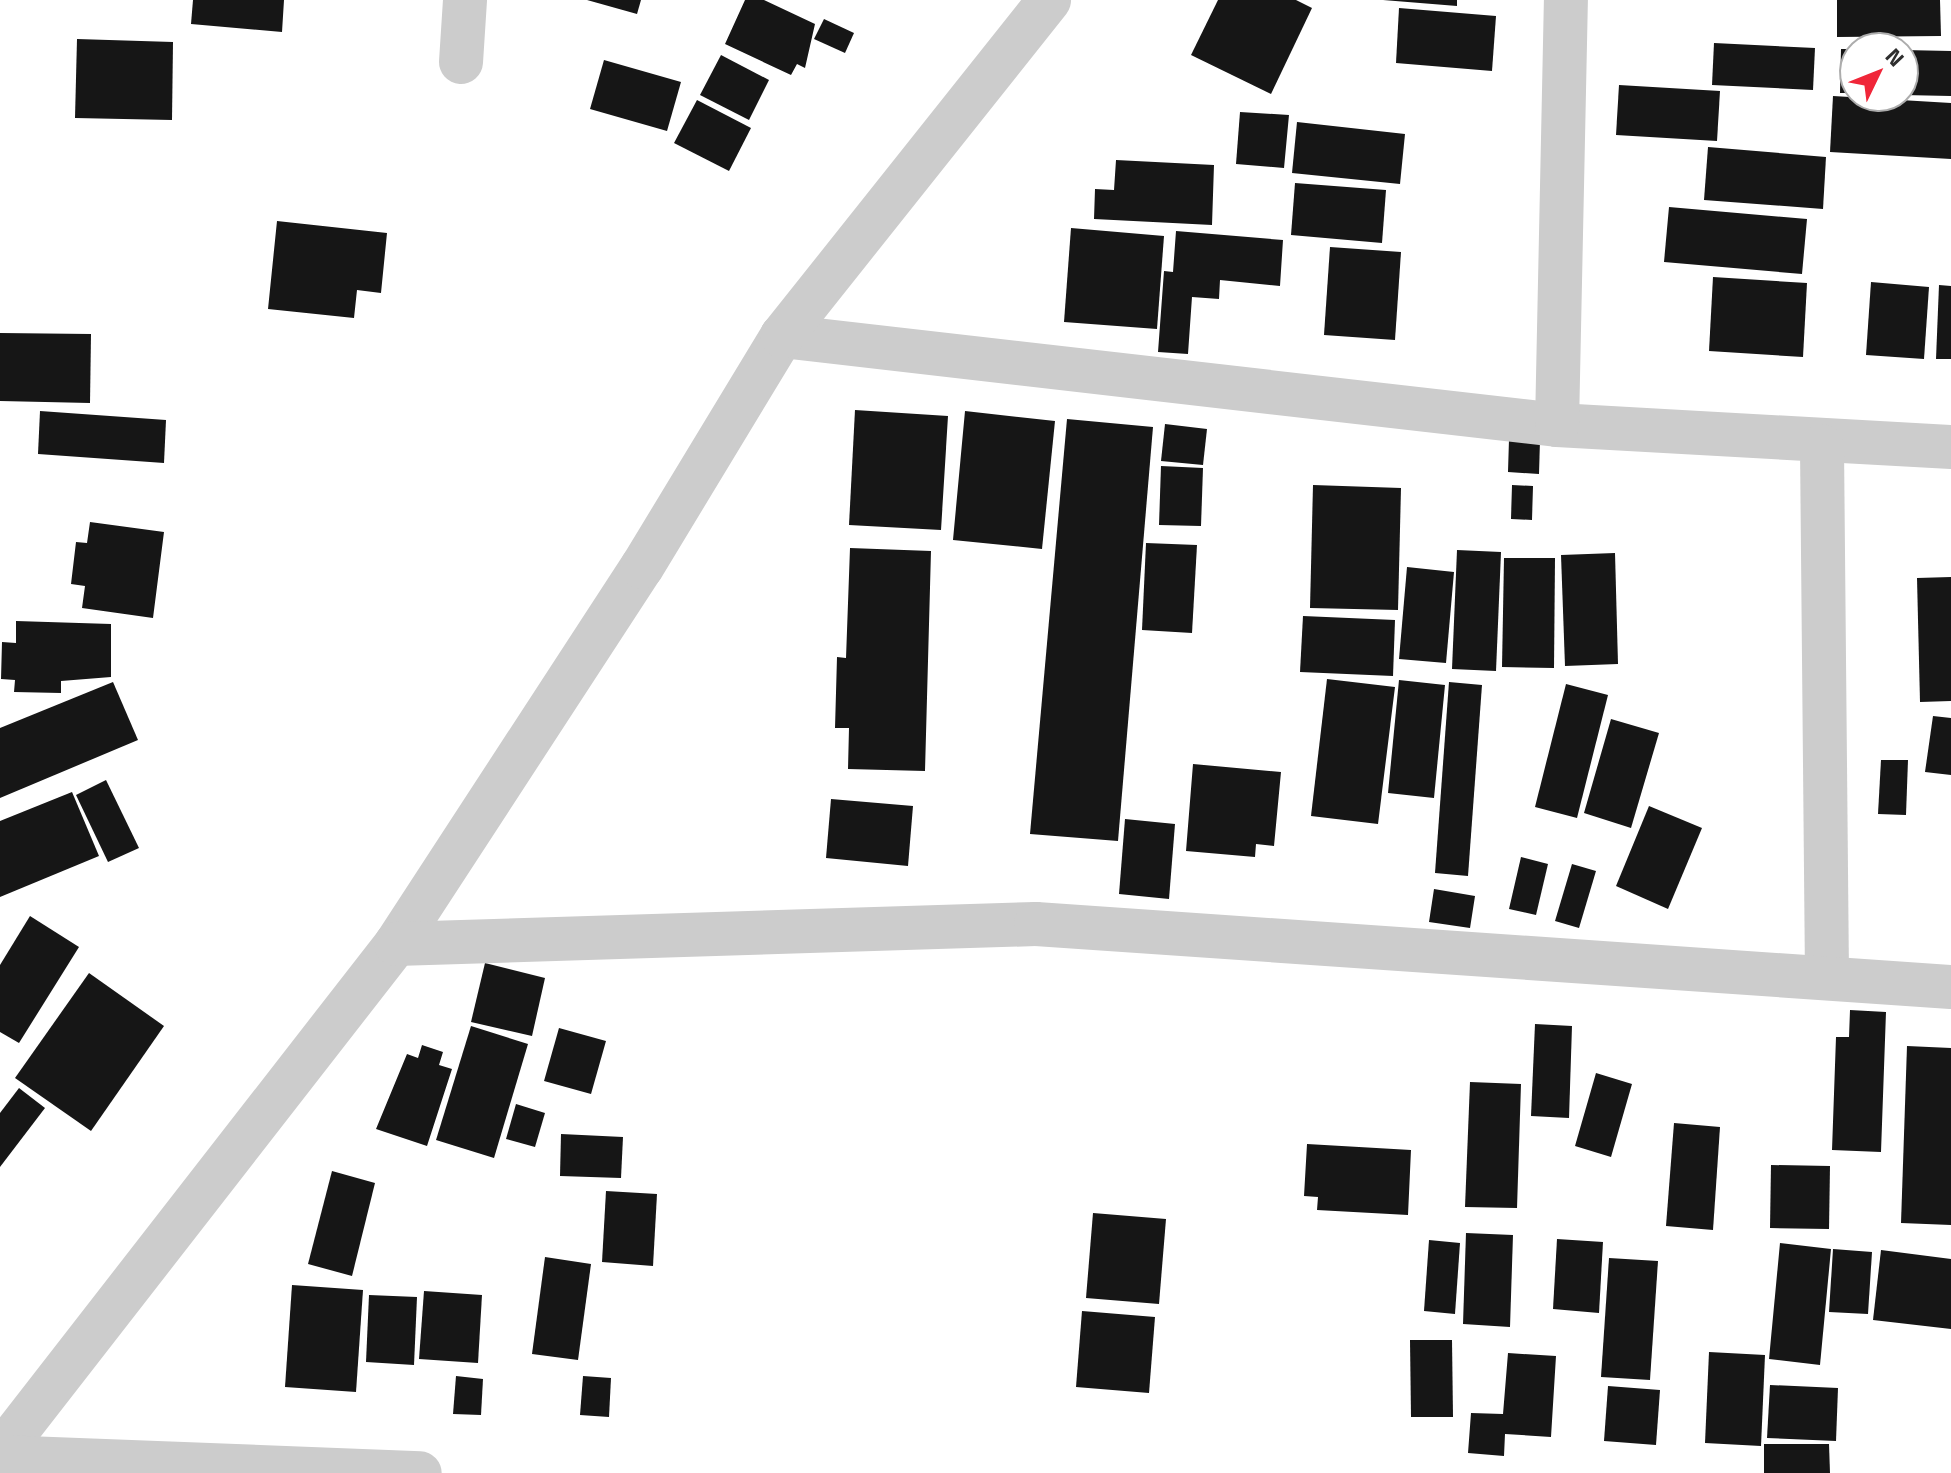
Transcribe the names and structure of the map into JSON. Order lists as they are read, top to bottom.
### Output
{
  "north": "top right"
}
